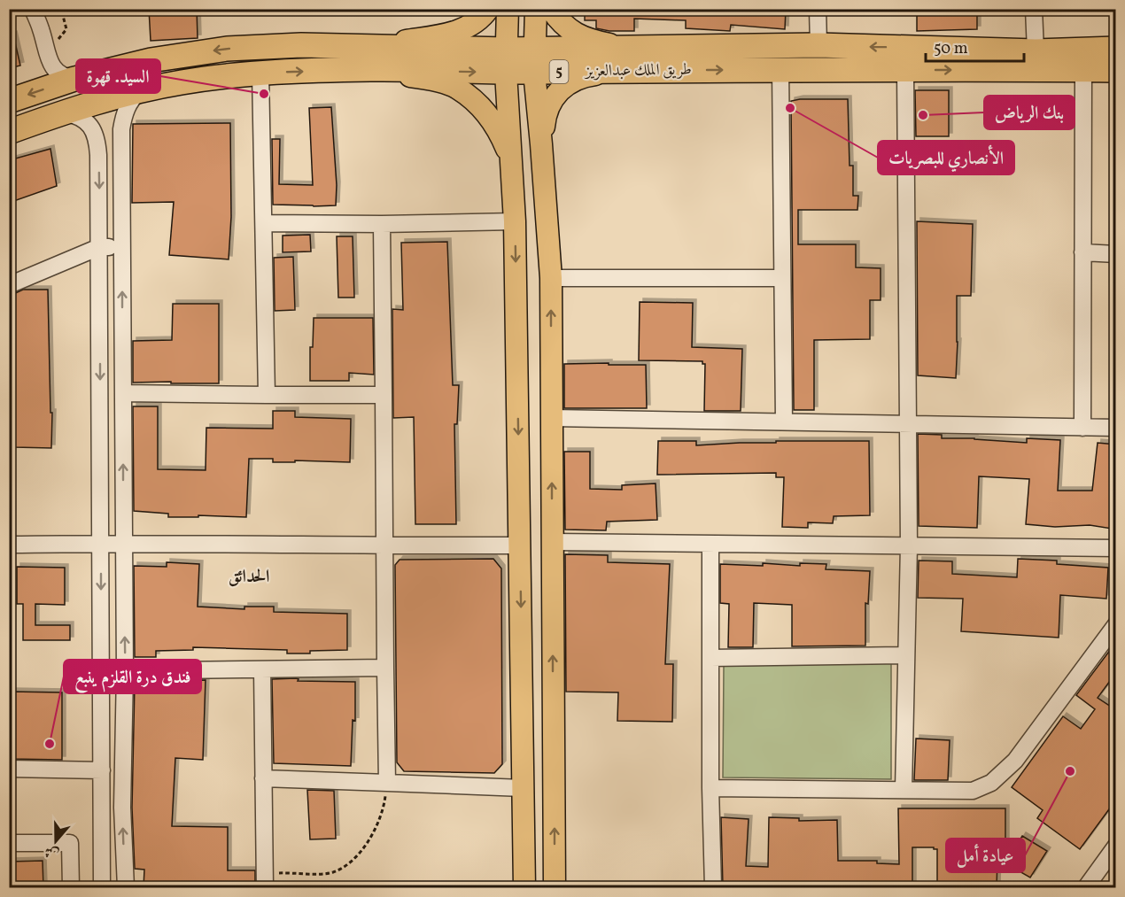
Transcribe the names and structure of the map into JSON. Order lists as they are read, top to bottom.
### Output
{
  "streets": {
    "highway": ["طريق الملك عبدالعزيز", "5"]
  },
  "districts": ["الحدائق"],
  "places": [
    "السيد. قهوة",
    "الأنصاري للبصريات",
    "بنك الرياض",
    "فندق درة القلزم ينبع",
    "عيادة أمل"
  ],
  "scale_bar": "50 m",
  "north": "bottom"
}
